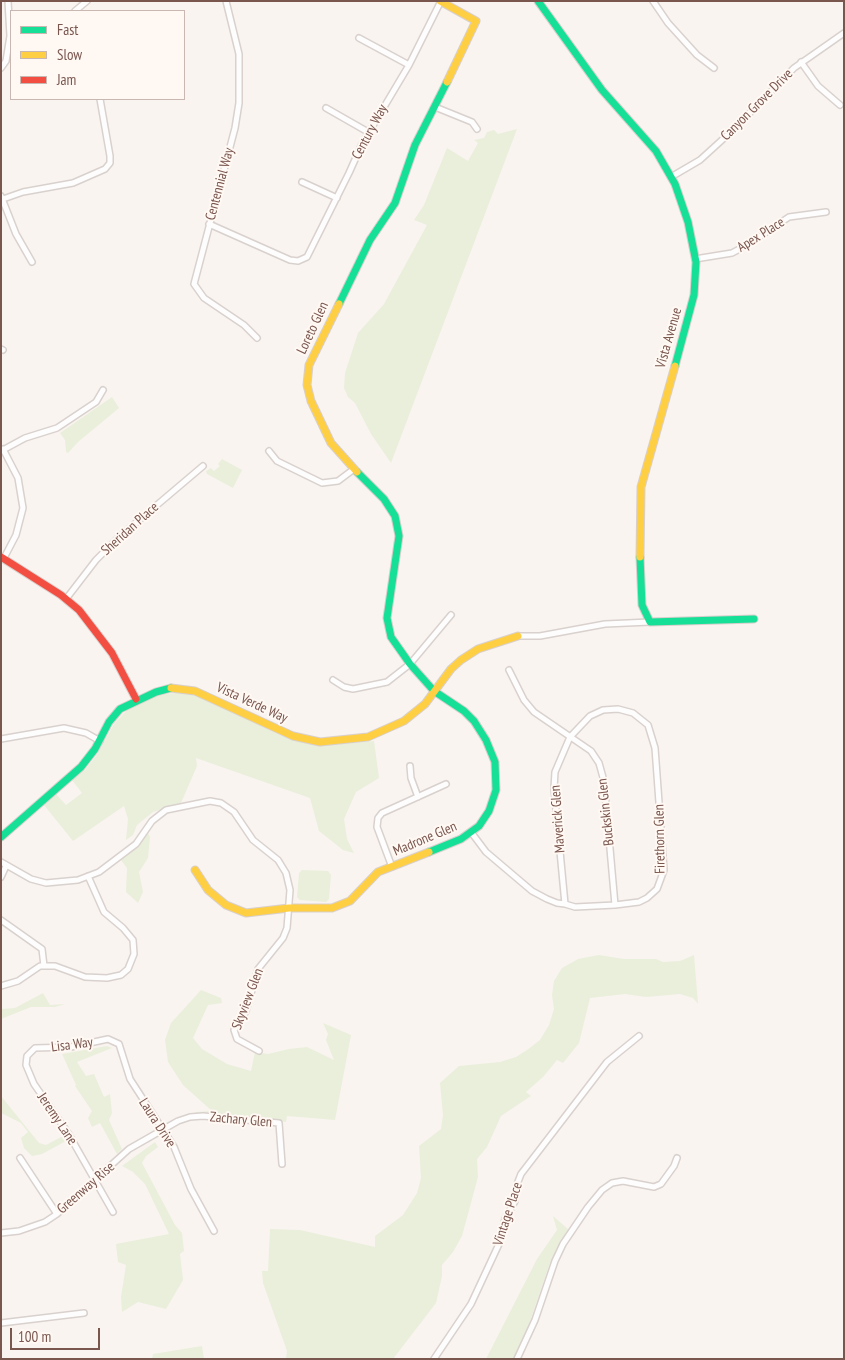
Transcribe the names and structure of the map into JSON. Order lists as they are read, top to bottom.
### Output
{
  "streets": {
    "street": [
      "Canyon Grove Drive",
      "Century Way",
      "Centennial Way",
      "Apex Place",
      "Loreto Glen",
      "Vista Avenue",
      "Sheridan Place",
      "Vista Verde Way",
      "Buckskin Glen",
      "Maverick Glen",
      "Madrone Glen",
      "Firethorn Glen",
      "Skyview Glen",
      "Lisa Way",
      "Jeremy Lane",
      "Zachary Glen",
      "Laura Drive",
      "Greenway Rise",
      "Vintage Place"
    ]
  },
  "crossings": [
    ["Canyon Grove Drive", "Vista Avenue"],
    ["Century Way", "Centennial Way"],
    ["Century Way", "Loreto Glen"],
    ["Apex Place", "Vista Avenue"],
    ["Loreto Glen", "Vista Verde Way"],
    ["Loreto Glen", "Madrone Glen"],
    ["Vista Verde Way", "Madrone Glen"],
    ["Buckskin Glen", "Maverick Glen"],
    ["Buckskin Glen", "Firethorn Glen"],
    ["Maverick Glen", "Firethorn Glen"],
    ["Madrone Glen", "Firethorn Glen"],
    ["Madrone Glen", "Skyview Glen"],
    ["Lisa Way", "Jeremy Lane"],
    ["Lisa Way", "Laura Drive"],
    ["Jeremy Lane", "Greenway Rise"],
    ["Zachary Glen", "Laura Drive"],
    ["Zachary Glen", "Greenway Rise"],
    ["Laura Drive", "Greenway Rise"]
  ],
  "legend": ["Fast", "Slow", "Jam"],
  "scale_bar": "100 m"
}
